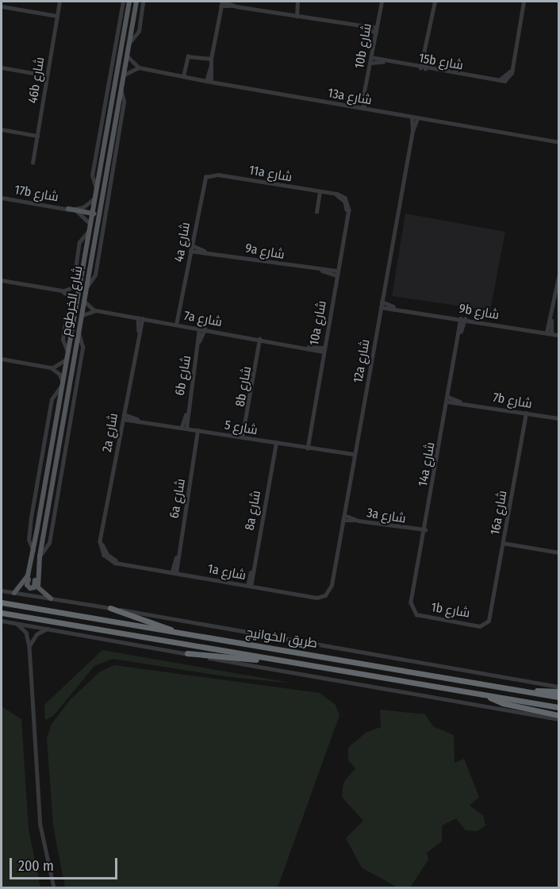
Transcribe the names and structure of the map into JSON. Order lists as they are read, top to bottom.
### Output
{
  "streets": {
    "highway": ["طريق الخوانيج"],
    "main road": ["شارع الخرطوم"],
    "street": [
      "10b شارع",
      "15b شارع",
      "46b شارع",
      "13a شارع",
      "11a شارع",
      "17b شارع",
      "4a شارع",
      "9a شارع",
      "9b شارع",
      "7a شارع",
      "10a شارع",
      "12a شارع",
      "6b شارع",
      "8b شارع",
      "7b شارع",
      "شارع 5",
      "2a شارع",
      "14a شارع",
      "6a شارع",
      "8a شارع",
      "16a شارع",
      "3a شارع",
      "1a شارع",
      "1b شارع"
    ]
  },
  "crossings": [
    ["10b شارع", "15b شارع"],
    ["10b شارع", "13a شارع"],
    ["13a شارع", "12a شارع"],
    ["11a شارع", "4a شارع"],
    ["11a شارع", "10a شارع"],
    ["17b شارع", "شارع الخرطوم"],
    ["4a شارع", "9a شارع"],
    ["4a شارع", "7a شارع"],
    ["9a شارع", "10a شارع"],
    ["شارع الخرطوم", "7a شارع"],
    ["9b شارع", "12a شارع"],
    ["9b شارع", "14a شارع"],
    ["7a شارع", "10a شارع"],
    ["7a شارع", "6b شارع"],
    ["7a شارع", "8b شارع"],
    ["7a شارع", "2a شارع"],
    ["10a شارع", "شارع 5"],
    ["12a شارع", "شارع 5"],
    ["12a شارع", "3a شارع"],
    ["12a شارع", "1a شارع"],
    ["6b شارع", "شارع 5"],
    ["8b شارع", "شارع 5"],
    ["7b شارع", "14a شارع"],
    ["7b شارع", "16a شارع"],
    ["شارع 5", "2a شارع"],
    ["شارع 5", "6a شارع"],
    ["شارع 5", "8a شارع"],
    ["2a شارع", "1a شارع"],
    ["14a شارع", "3a شارع"],
    ["14a شارع", "1b شارع"],
    ["6a شارع", "1a شارع"],
    ["8a شارع", "1a شارع"],
    ["16a شارع", "1b شارع"]
  ],
  "scale_bar": "200 m"
}
